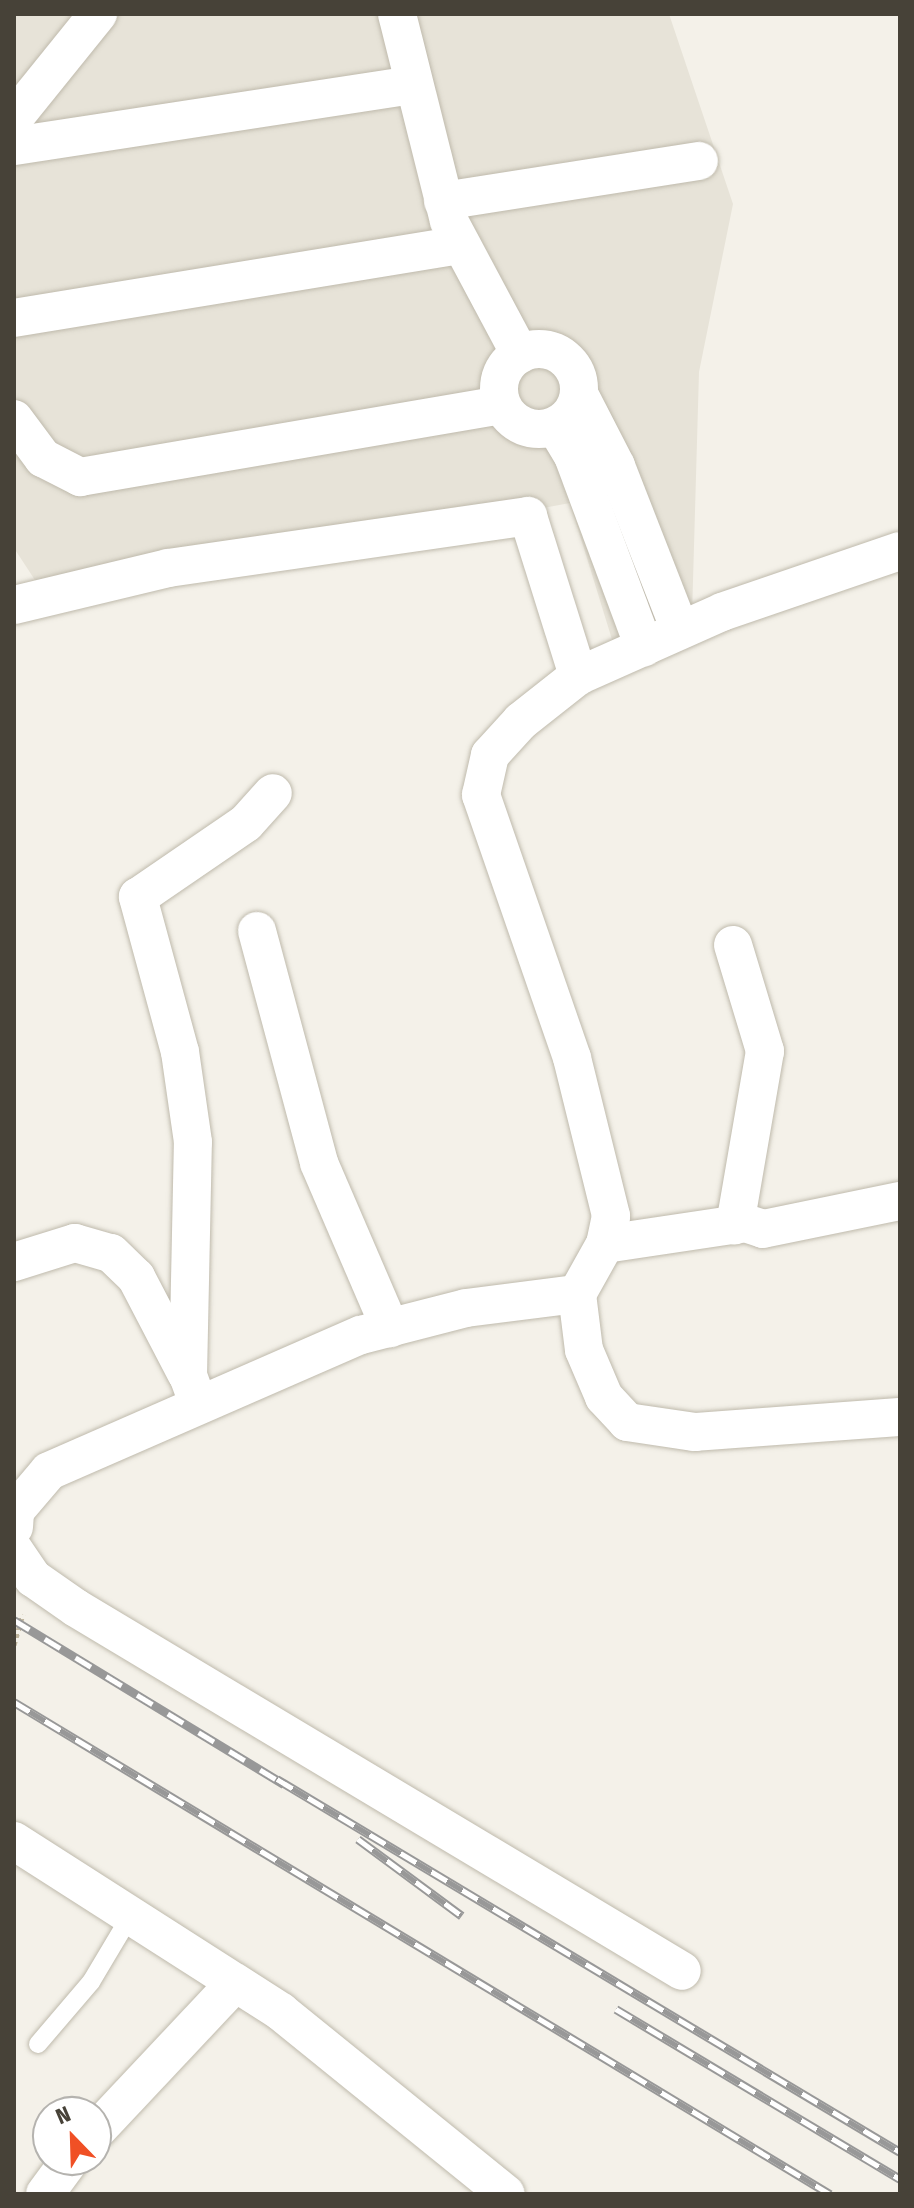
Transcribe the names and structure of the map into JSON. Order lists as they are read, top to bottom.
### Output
{
  "north": "top left"
}
